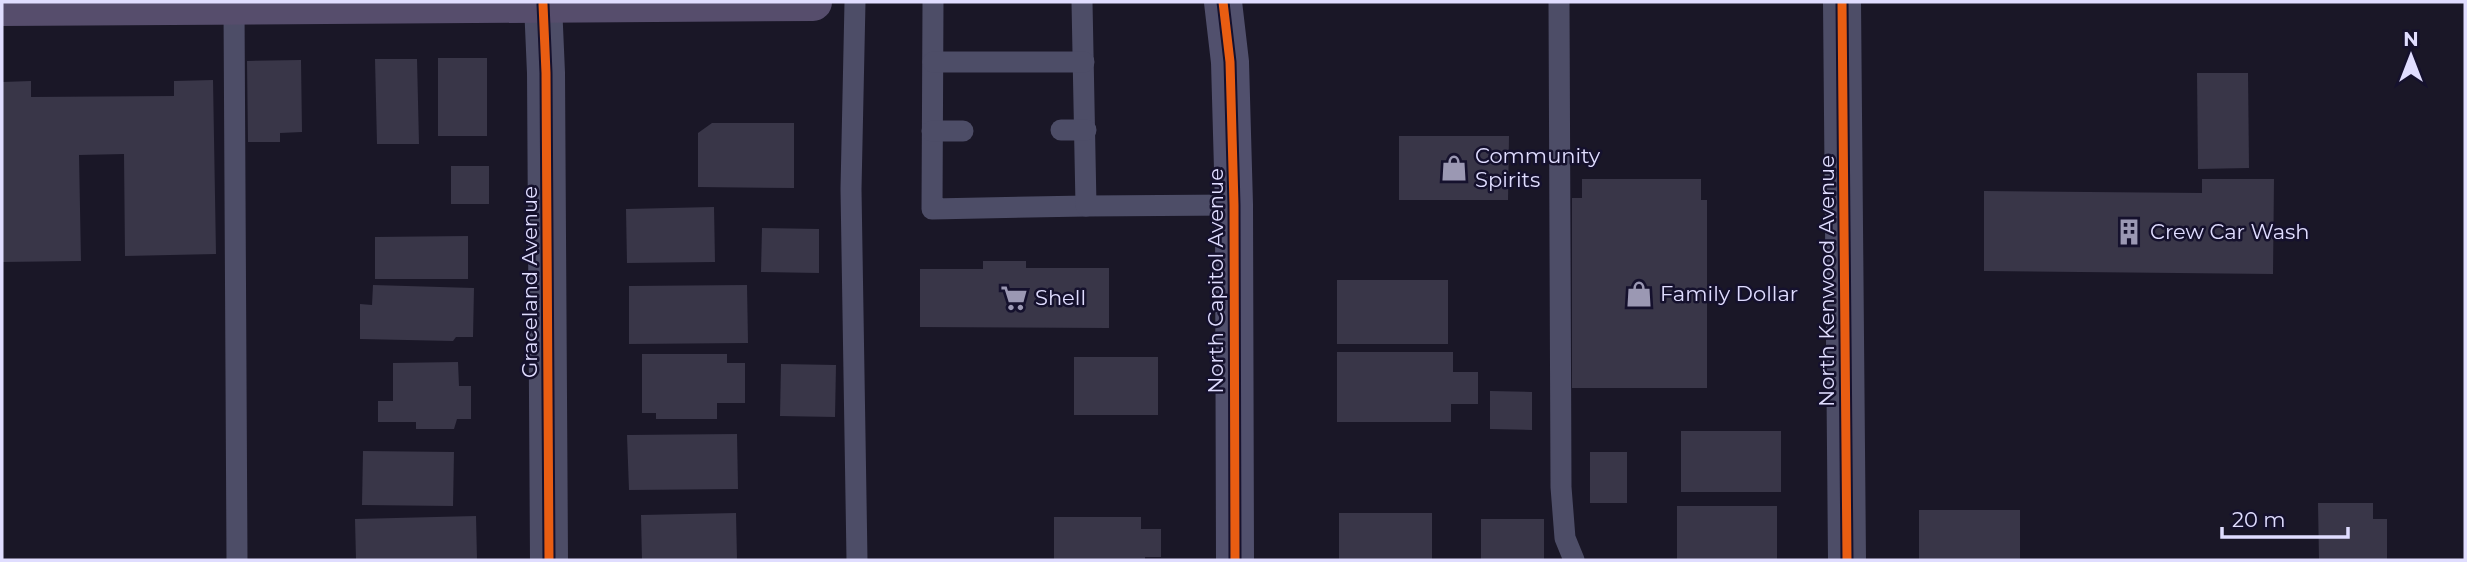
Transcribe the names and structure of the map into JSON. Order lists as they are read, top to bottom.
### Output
{
  "streets": {
    "main road": ["North Capitol Avenue"],
    "street": ["North Kenwood Avenue", "Graceland Avenue"]
  },
  "places": {
    "shop": ["Community Spirits", "Family Dollar"],
    "building": ["Crew Car Wash"],
    "supermarket": ["Shell"]
  },
  "scale_bar": "20 m",
  "north": "top"
}
